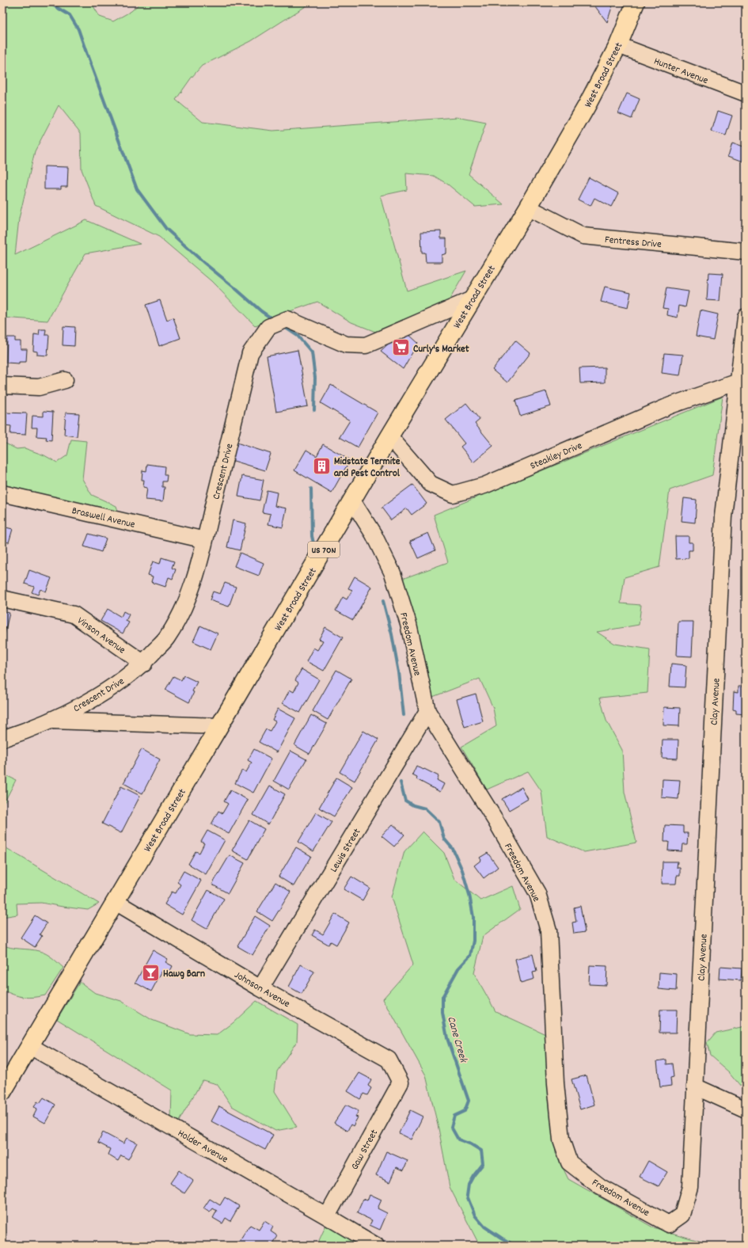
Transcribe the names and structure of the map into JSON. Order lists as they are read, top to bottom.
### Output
{
  "streets": {
    "main road": ["West Broad Street", "US 70N"],
    "street": [
      "Hunter Avenue",
      "Fentress Drive",
      "Steakley Drive",
      "Crescent Drive",
      "Braswell Avenue",
      "Vinson Avenue",
      "Freedom Avenue",
      "Clay Avenue",
      "Lewis Street",
      "Johnson Avenue",
      "Holder Avenue",
      "Gaw Street"
    ]
  },
  "crossings": [
    ["Hunter Avenue", "West Broad Street"],
    ["West Broad Street", "Fentress Drive"],
    ["West Broad Street", "Steakley Drive"],
    ["West Broad Street", "Crescent Drive"],
    ["West Broad Street", "Freedom Avenue"],
    ["West Broad Street", "Johnson Avenue"],
    ["West Broad Street", "Holder Avenue"],
    ["Steakley Drive", "Clay Avenue"],
    ["Crescent Drive", "Braswell Avenue"],
    ["Crescent Drive", "Vinson Avenue"],
    ["Freedom Avenue", "Clay Avenue"],
    ["Freedom Avenue", "Lewis Street"],
    ["Lewis Street", "Johnson Avenue"],
    ["Johnson Avenue", "Gaw Street"],
    ["Holder Avenue", "Gaw Street"]
  ],
  "water": ["Cane Creek"],
  "places": {
    "supermarket": ["Curly's Market"],
    "building": ["Midstate Termite and Pest Control"],
    "bar": ["Hawg Barn"]
  }
}
